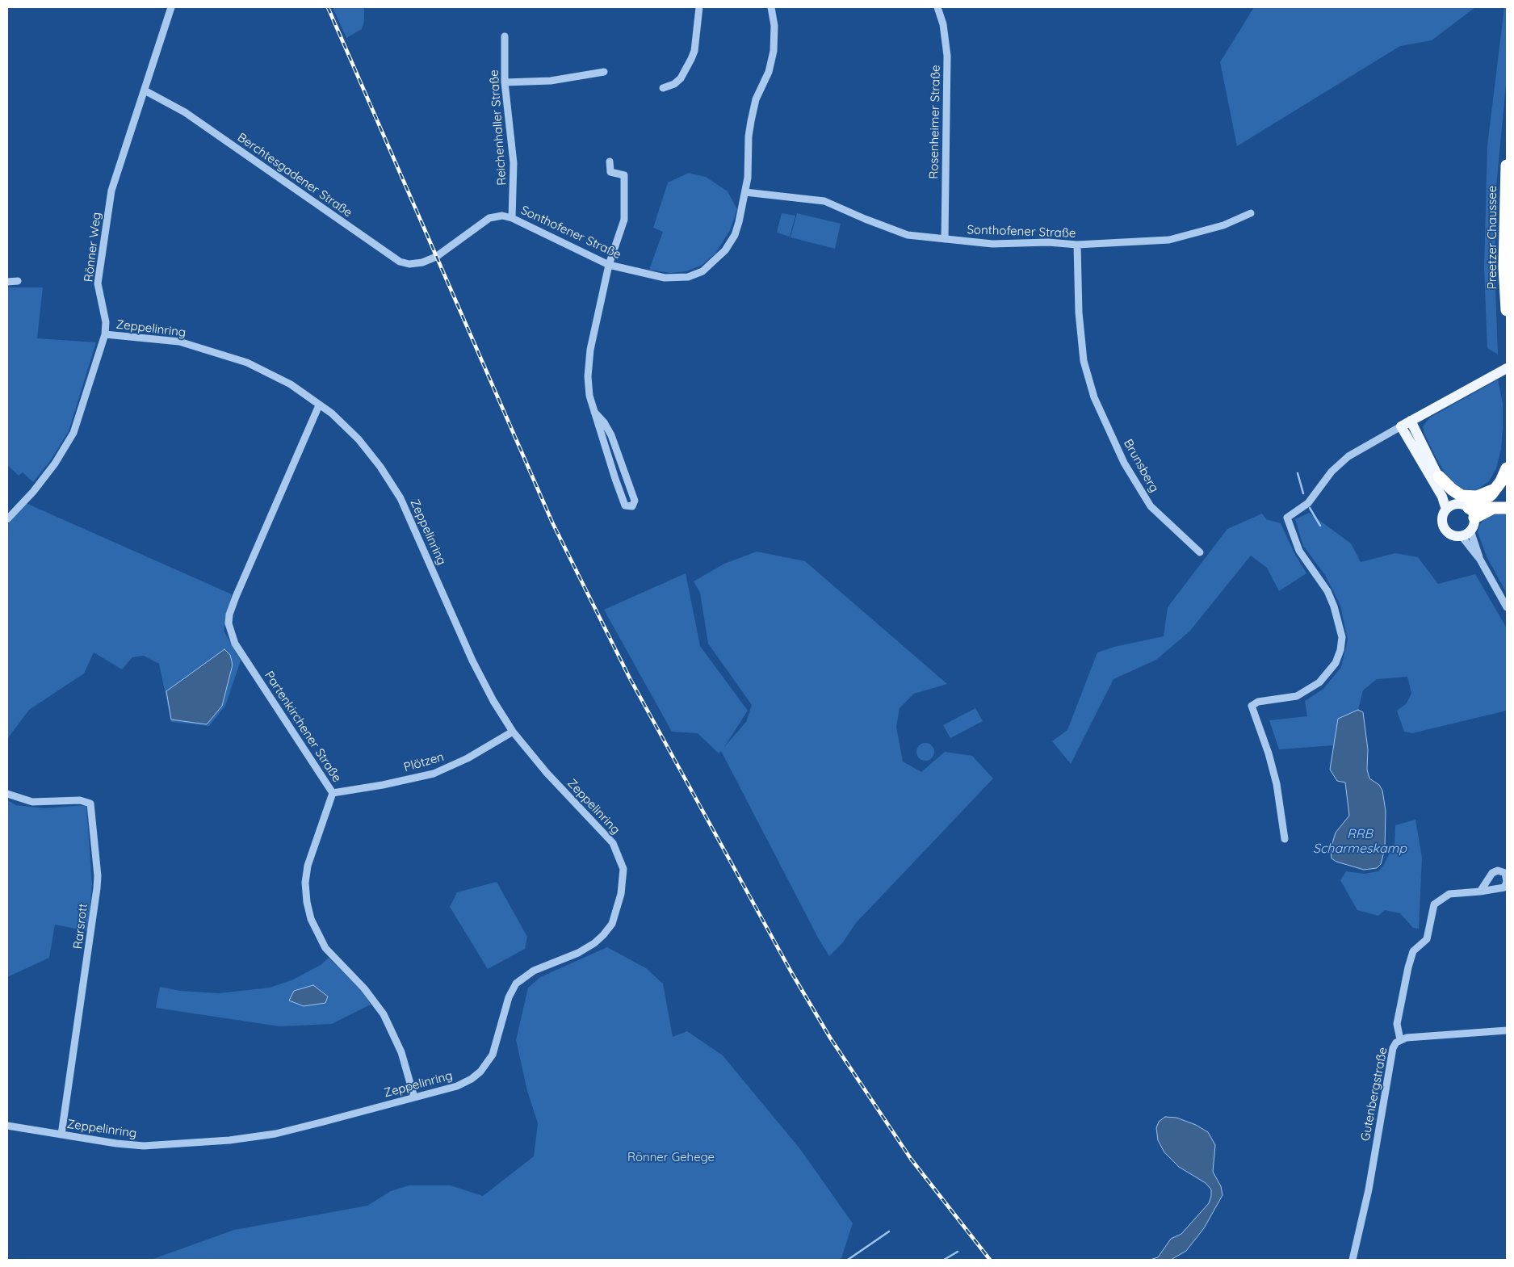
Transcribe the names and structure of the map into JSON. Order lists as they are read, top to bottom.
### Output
{
  "streets": {
    "highway": ["Preetzer Chaussee"],
    "street": [
      "Rosenheimer Straße",
      "Reichenhaller Straße",
      "Berchtesgadener Straße",
      "Sonthofener Straße",
      "Rönner Weg",
      "Zeppelinring",
      "Brunsberg",
      "Partenkirchener Straße",
      "Plötzen",
      "Rarsrott",
      "Gutenbergstraße"
    ]
  },
  "crossings": [
    ["Rosenheimer Straße", "Sonthofener Straße"],
    ["Reichenhaller Straße", "Sonthofener Straße"],
    ["Berchtesgadener Straße", "Sonthofener Straße"],
    ["Berchtesgadener Straße", "Rönner Weg"],
    ["Sonthofener Straße", "Brunsberg"],
    ["Rönner Weg", "Zeppelinring"],
    ["Zeppelinring", "Partenkirchener Straße"],
    ["Zeppelinring", "Plötzen"],
    ["Zeppelinring", "Rarsrott"],
    ["Partenkirchener Straße", "Plötzen"]
  ],
  "water": ["RRB Scharmeskamp"],
  "parks": ["Rönner Gehege"]
}
